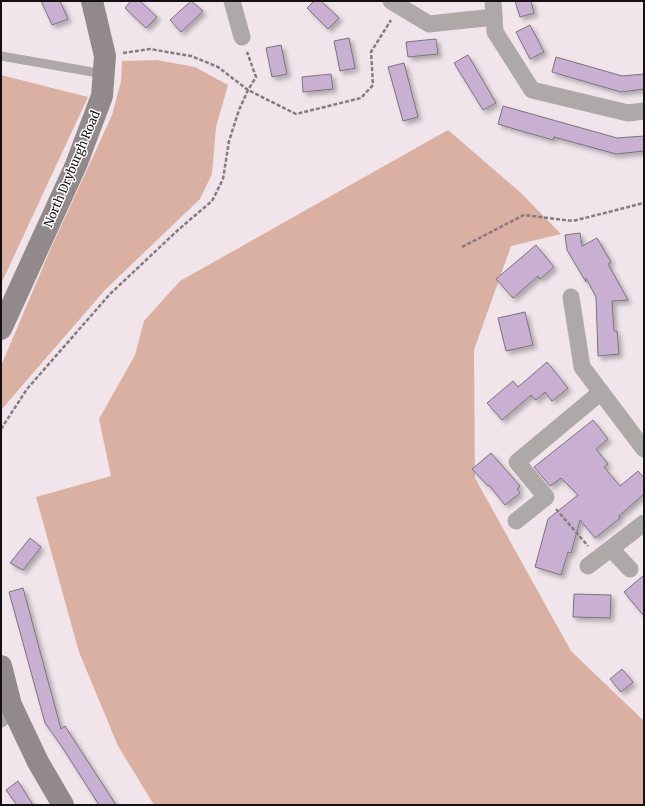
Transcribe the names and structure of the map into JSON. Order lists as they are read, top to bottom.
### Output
{
  "streets": {
    "street": ["North Dryburgh Road"]
  }
}
